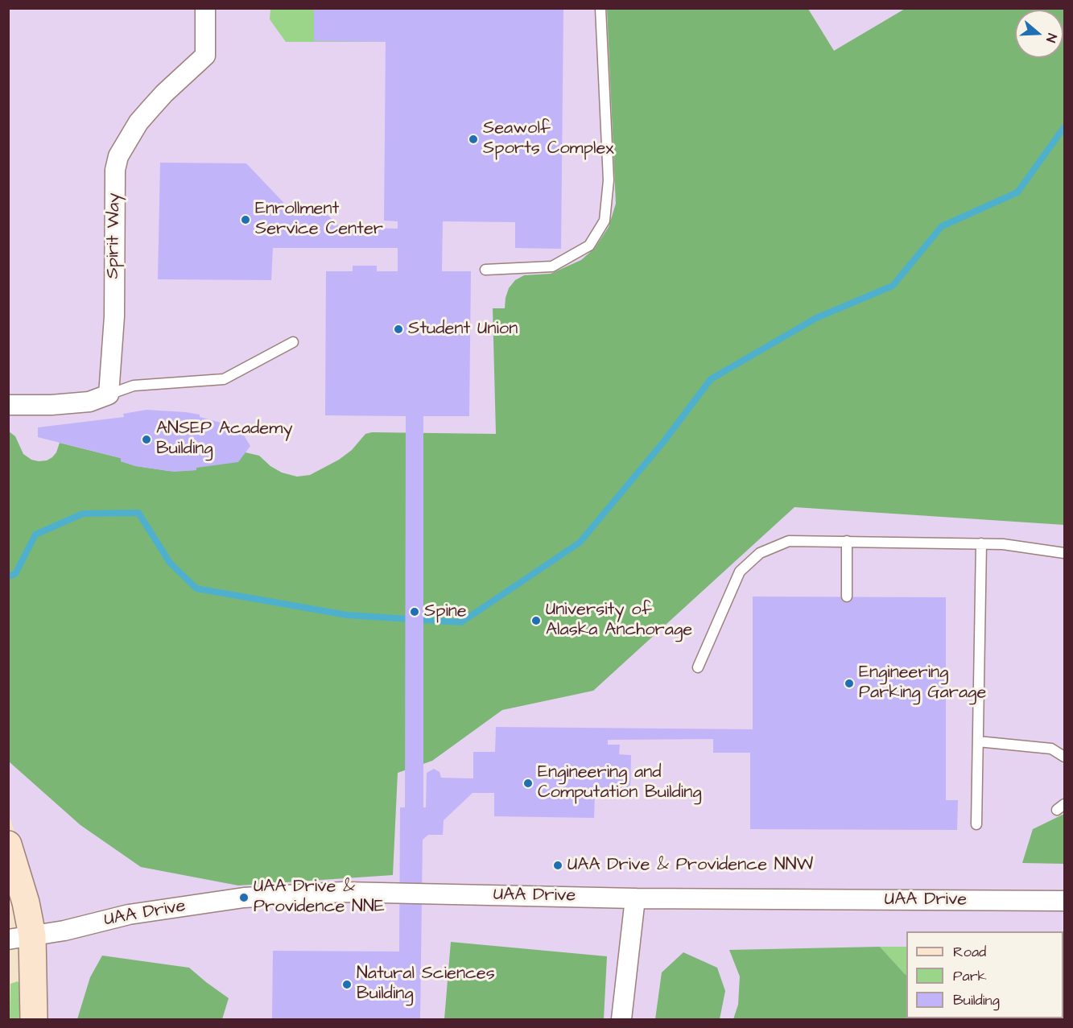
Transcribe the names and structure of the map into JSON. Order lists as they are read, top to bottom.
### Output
{
  "streets": {
    "street": ["Spirit Way", "UAA Drive"]
  },
  "places": [
    "Seawolf Sports Complex",
    "Enrollment Service Center",
    "Student Union",
    "ANSEP Academy Building",
    "Spine",
    "University of Alaska Anchorage",
    "Engineering Parking Garage",
    "Engineering and Computation Building",
    "UAA Drive & Providence NNW",
    "UAA Drive & Providence NNE",
    "Natural Sciences Building"
  ],
  "legend": ["Road", "Park", "Building"],
  "north": "right"
}
